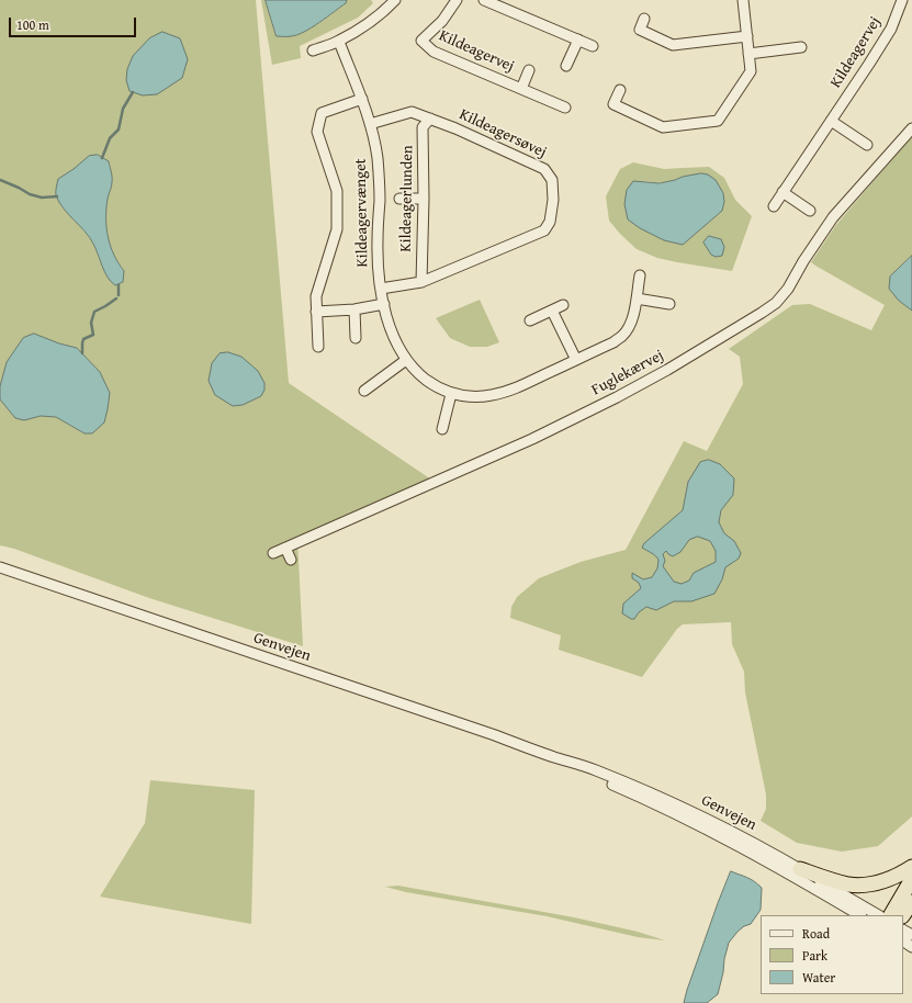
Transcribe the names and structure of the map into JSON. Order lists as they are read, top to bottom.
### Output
{
  "streets": {
    "street": [
      "Kildeagervej",
      "Kildeagersøvej",
      "Kildeagerlunden",
      "Kildeagervænget",
      "Fuglekærvej",
      "Genvejen"
    ]
  },
  "crossings": [
    ["Kildeagersøvej", "Kildeagerlunden"],
    ["Kildeagersøvej", "Kildeagervænget"]
  ],
  "legend": ["Road", "Park", "Water"],
  "scale_bar": "100 m"
}
